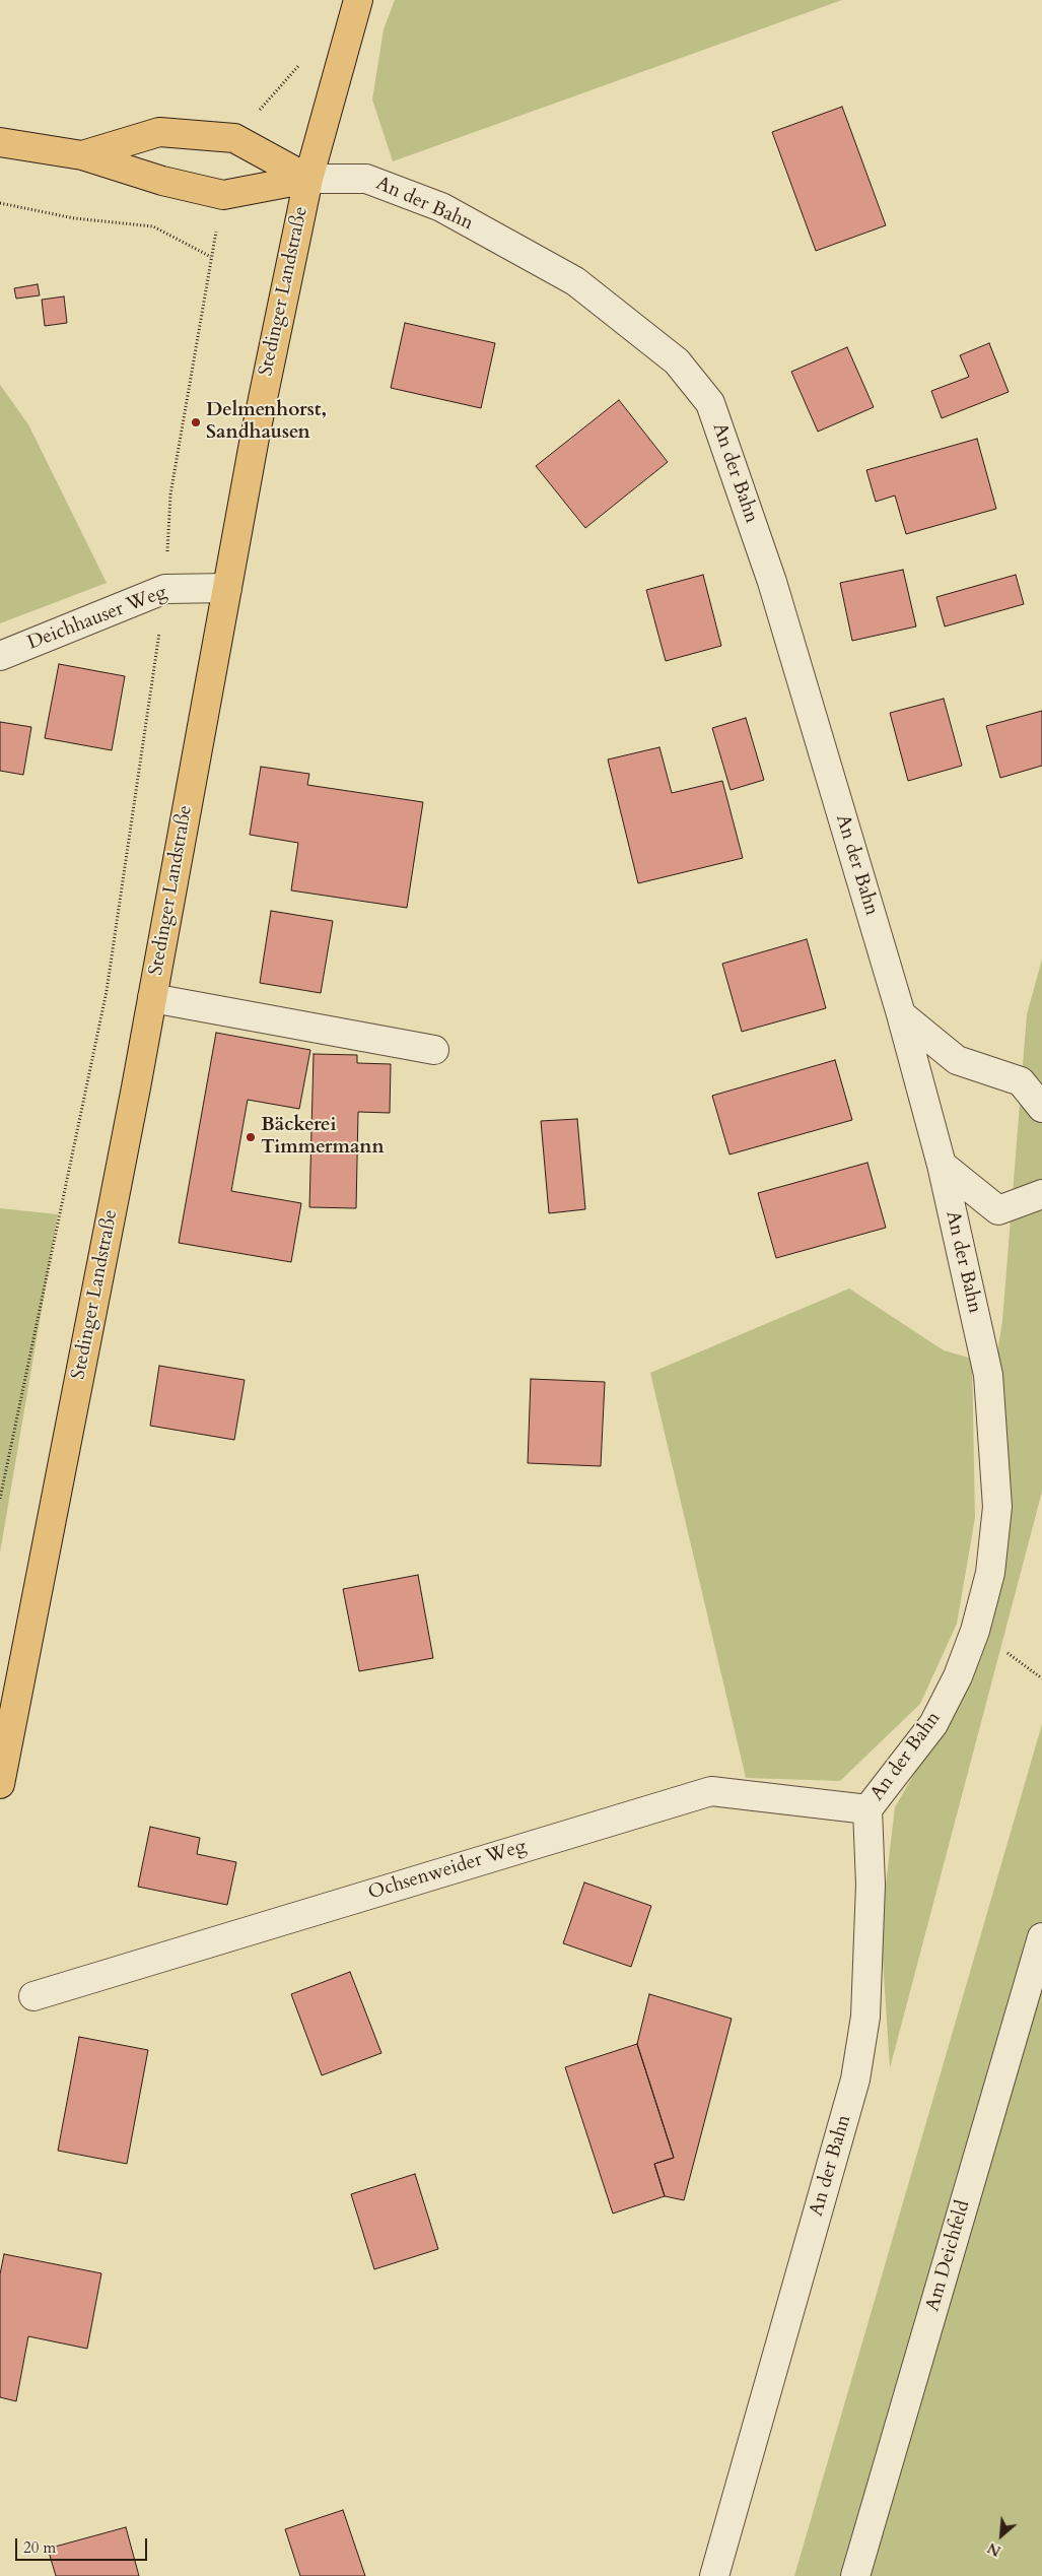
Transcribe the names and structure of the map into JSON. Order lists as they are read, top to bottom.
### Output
{
  "streets": {
    "main road": ["Stedinger Landstraße"],
    "street": [
      "An der Bahn",
      "Deichhauser Weg",
      "Ochsenweider Weg",
      "Am Deichfeld"
    ]
  },
  "crossings": [
    ["An der Bahn", "Stedinger Landstraße"],
    ["An der Bahn", "Ochsenweider Weg"],
    ["Stedinger Landstraße", "Deichhauser Weg"]
  ],
  "places": ["Delmenhorst, Sandhausen", "Bäckerei Timmermann"],
  "scale_bar": "20 m",
  "north": "bottom left"
}
